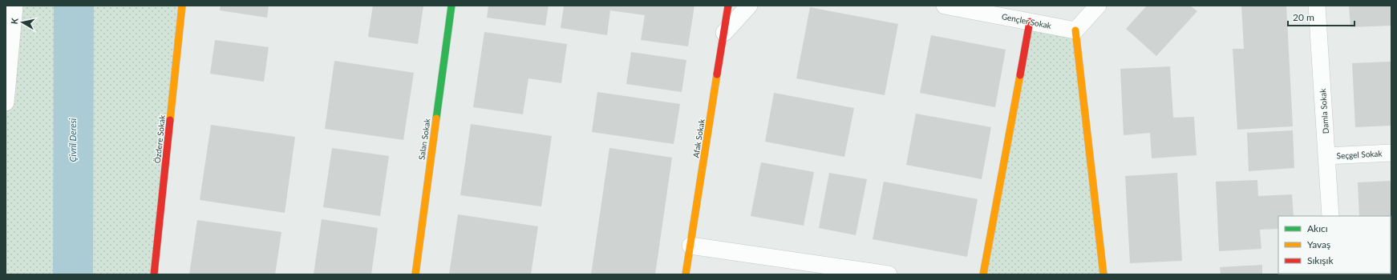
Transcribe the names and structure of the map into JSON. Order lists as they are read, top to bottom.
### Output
{
  "streets": {
    "street": [
      "Gençler Sokak",
      "Damla Sokak",
      "Afak Sokak",
      "Özdere Sokak",
      "Salan Sokak",
      "Seçgel Sokak"
    ]
  },
  "crossings": [
    ["Damla Sokak", "Seçgel Sokak"]
  ],
  "water": ["Çivril Deresi"],
  "legend": ["Akıcı", "Yavaş", "Sıkışık"],
  "scale_bar": "20 m",
  "north": "left"
}
